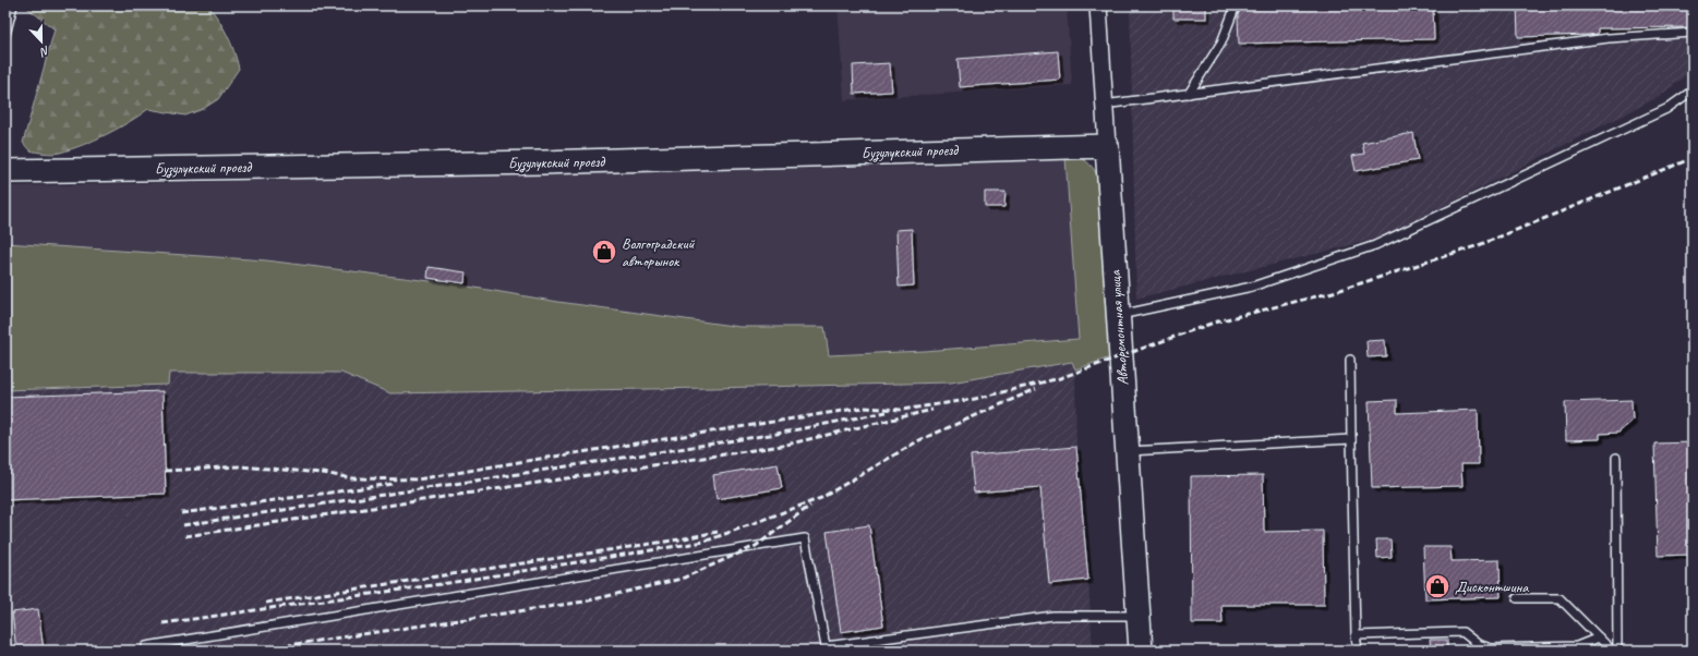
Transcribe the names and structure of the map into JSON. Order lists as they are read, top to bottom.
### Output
{
  "streets": {
    "main road": ["Бузулукский проезд", "Авторемонтная улица"]
  },
  "crossings": [
    ["Бузулукский проезд", "Авторемонтная улица"]
  ],
  "places": {
    "shop": ["Волгоградский авторынок", "Дисконтшина"]
  },
  "north": "bottom"
}
